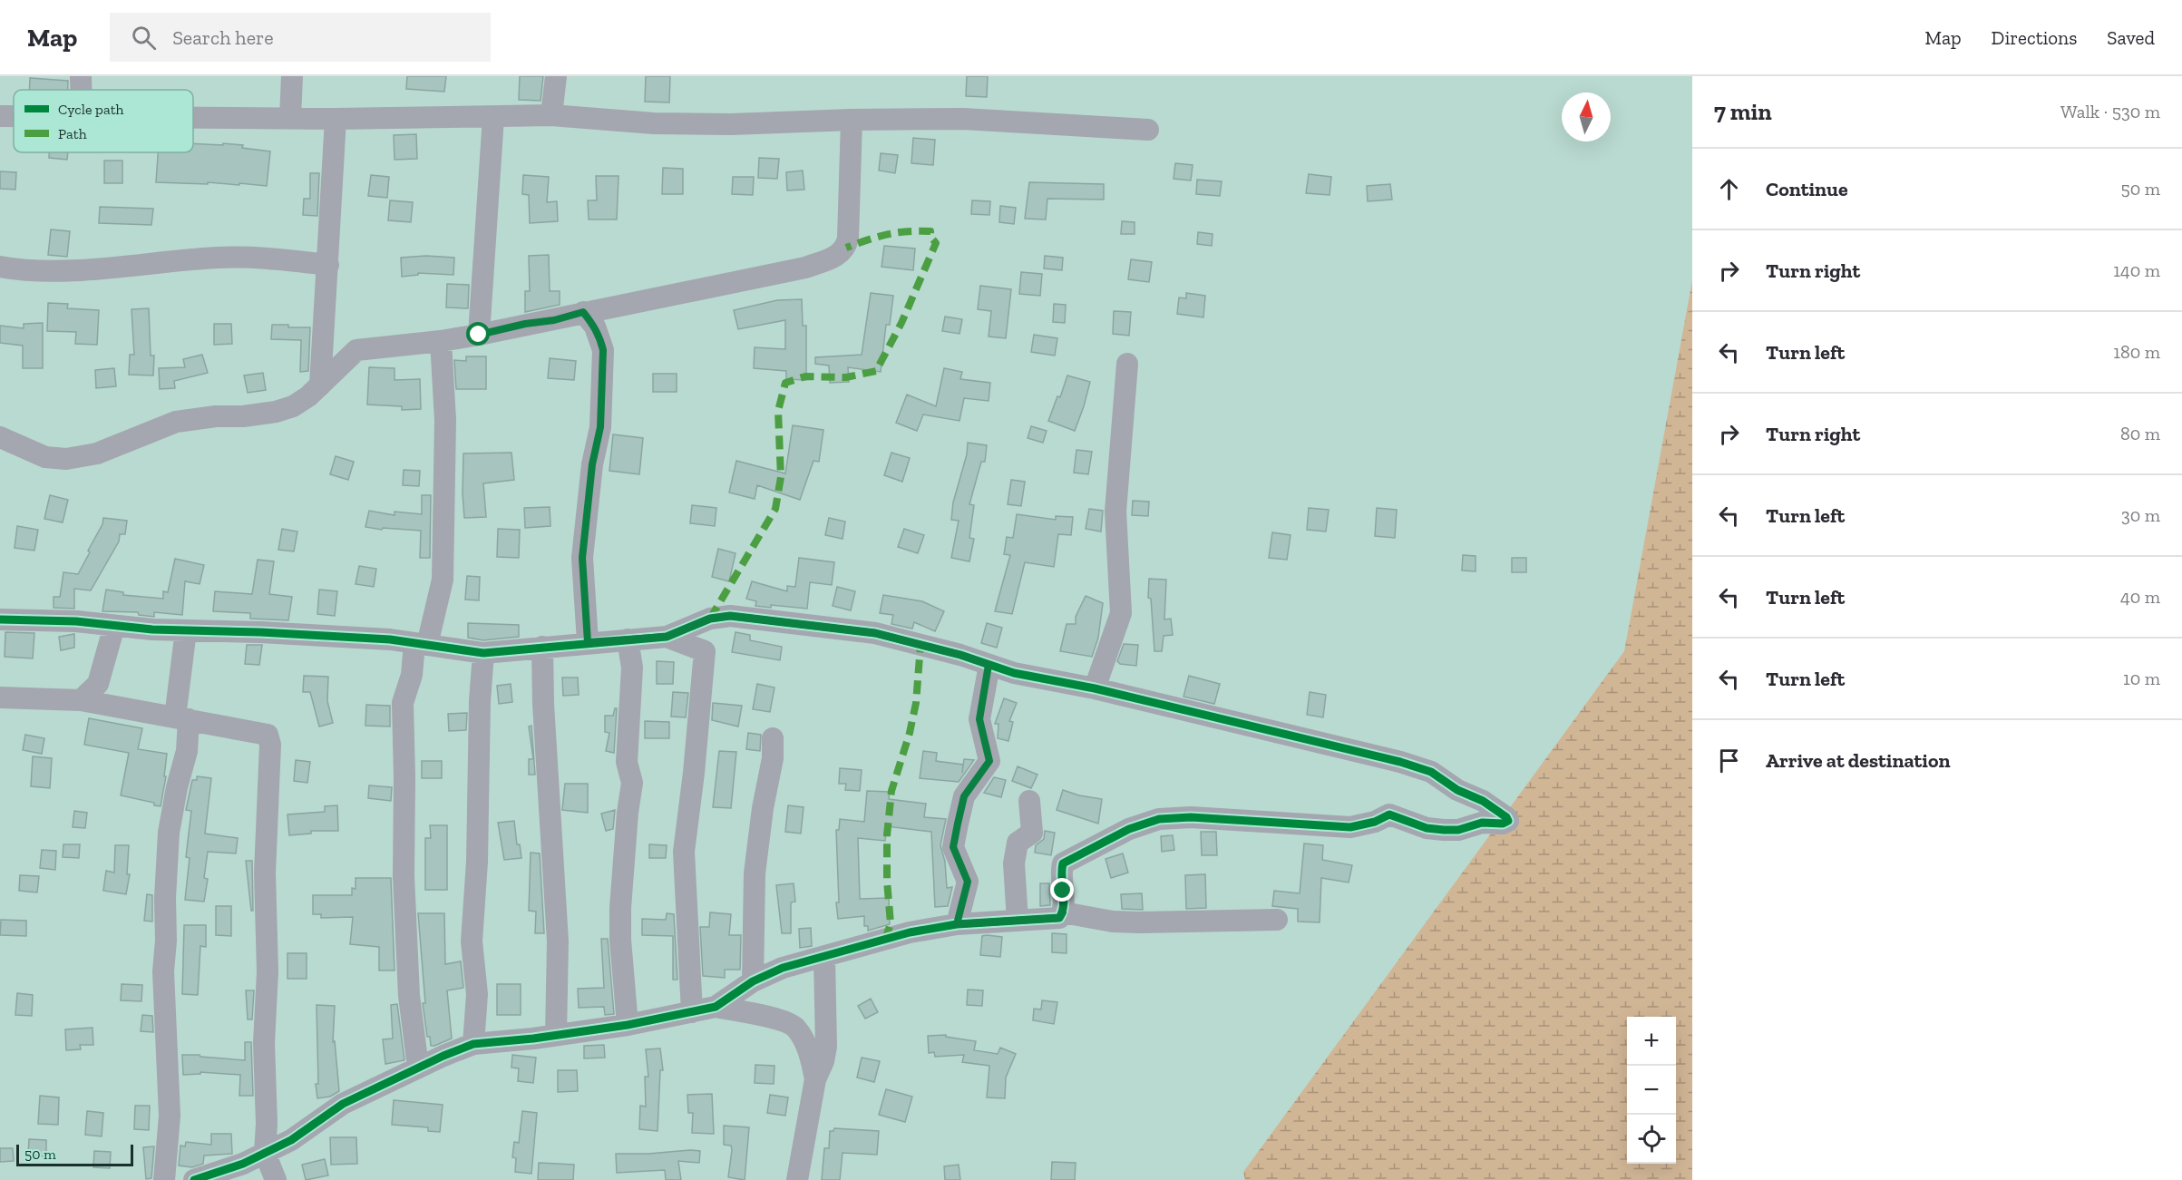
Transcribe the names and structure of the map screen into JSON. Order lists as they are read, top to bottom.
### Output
{
  "legend": ["Cycle path", "Path"],
  "scale_bar": "50 m",
  "north": "top",
  "page": {
    "header": "Map",
    "search": "Search here",
    "nav": ["Map", "Directions", "Saved"],
    "heading": ["7 min", "Walk · 530 m"],
    "list": [
      ["Continue", "50 m"],
      ["Turn right", "140 m"],
      ["Turn left", "180 m"],
      ["Turn right", "80 m"],
      ["Turn left", "30 m"],
      ["Turn left", "40 m"],
      ["Turn left", "10 m"],
      "Arrive at destination"
    ],
    "map_buttons": ["+", "−"],
    "scale": "50 m"
  }
}
